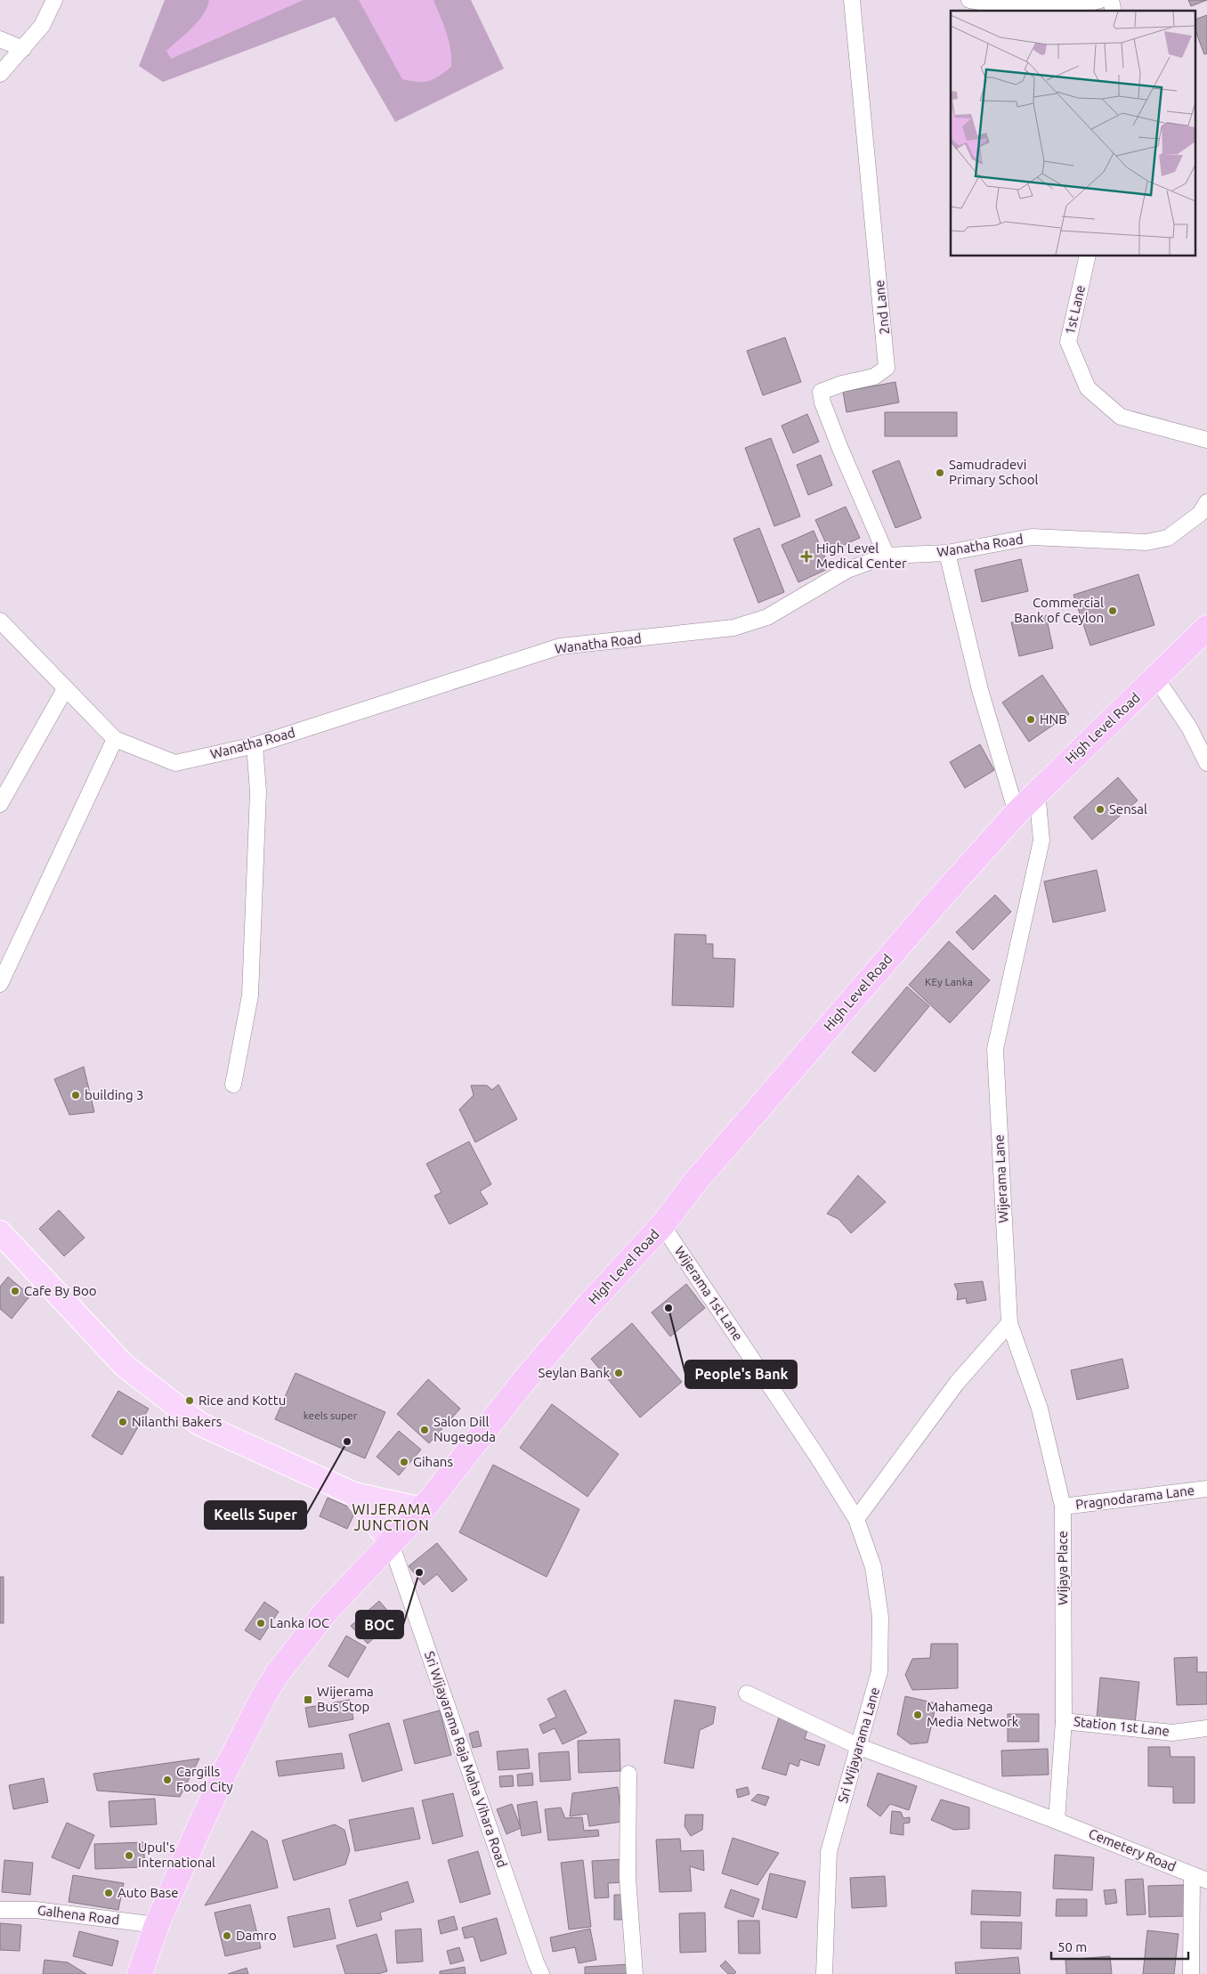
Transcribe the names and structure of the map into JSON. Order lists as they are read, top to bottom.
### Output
{
  "streets": {
    "highway": ["High Level Road"],
    "street": [
      "2nd Lane",
      "1st Lane",
      "Wanatha Road",
      "Wijerama Lane",
      "Wijerama 1st Lane",
      "Pragnodarama Lane",
      "Wijaya Place",
      "Station 1st Lane",
      "Sri Wijayarama Lane",
      "Sri Wijayarama Raja Maha Vihara Road",
      "Cemetery Road",
      "Galhena Road"
    ]
  },
  "crossings": [
    ["2nd Lane", "Wanatha Road"],
    ["High Level Road", "Wijerama Lane"],
    ["High Level Road", "Wijerama 1st Lane"],
    ["High Level Road", "Sri Wijayarama Raja Maha Vihara Road"],
    ["High Level Road", "Galhena Road"],
    ["Wijerama Lane", "Wijaya Place"],
    ["Wijerama 1st Lane", "Sri Wijayarama Lane"],
    ["Pragnodarama Lane", "Wijaya Place"],
    ["Wijaya Place", "Station 1st Lane"],
    ["Wijaya Place", "Cemetery Road"],
    ["Sri Wijayarama Lane", "Cemetery Road"]
  ],
  "districts": ["WIJERAMA JUNCTION"],
  "places": {
    "other": [
      "Samudradevi Primary School",
      "Commercial Bank of Ceylon",
      "HNB",
      "Sensal",
      "building 3",
      "Cafe By Boo",
      "People's Bank",
      "Seylan Bank",
      "Rice and Kottu",
      "Nilanthi Bakers",
      "Salon Dill Nugegoda",
      "Keells Super",
      "Gihans",
      "BOC",
      "Lanka IOC",
      "Mahamega Media Network",
      "Cargills Food City",
      "Upul's International",
      "Auto Base",
      "Damro"
    ],
    "health": ["High Level Medical Center"],
    "transit": ["Wijerama Bus Stop"]
  },
  "house_numbers": ["KEy Lanka", "keels super"],
  "scale_bar": "50 m"
}
